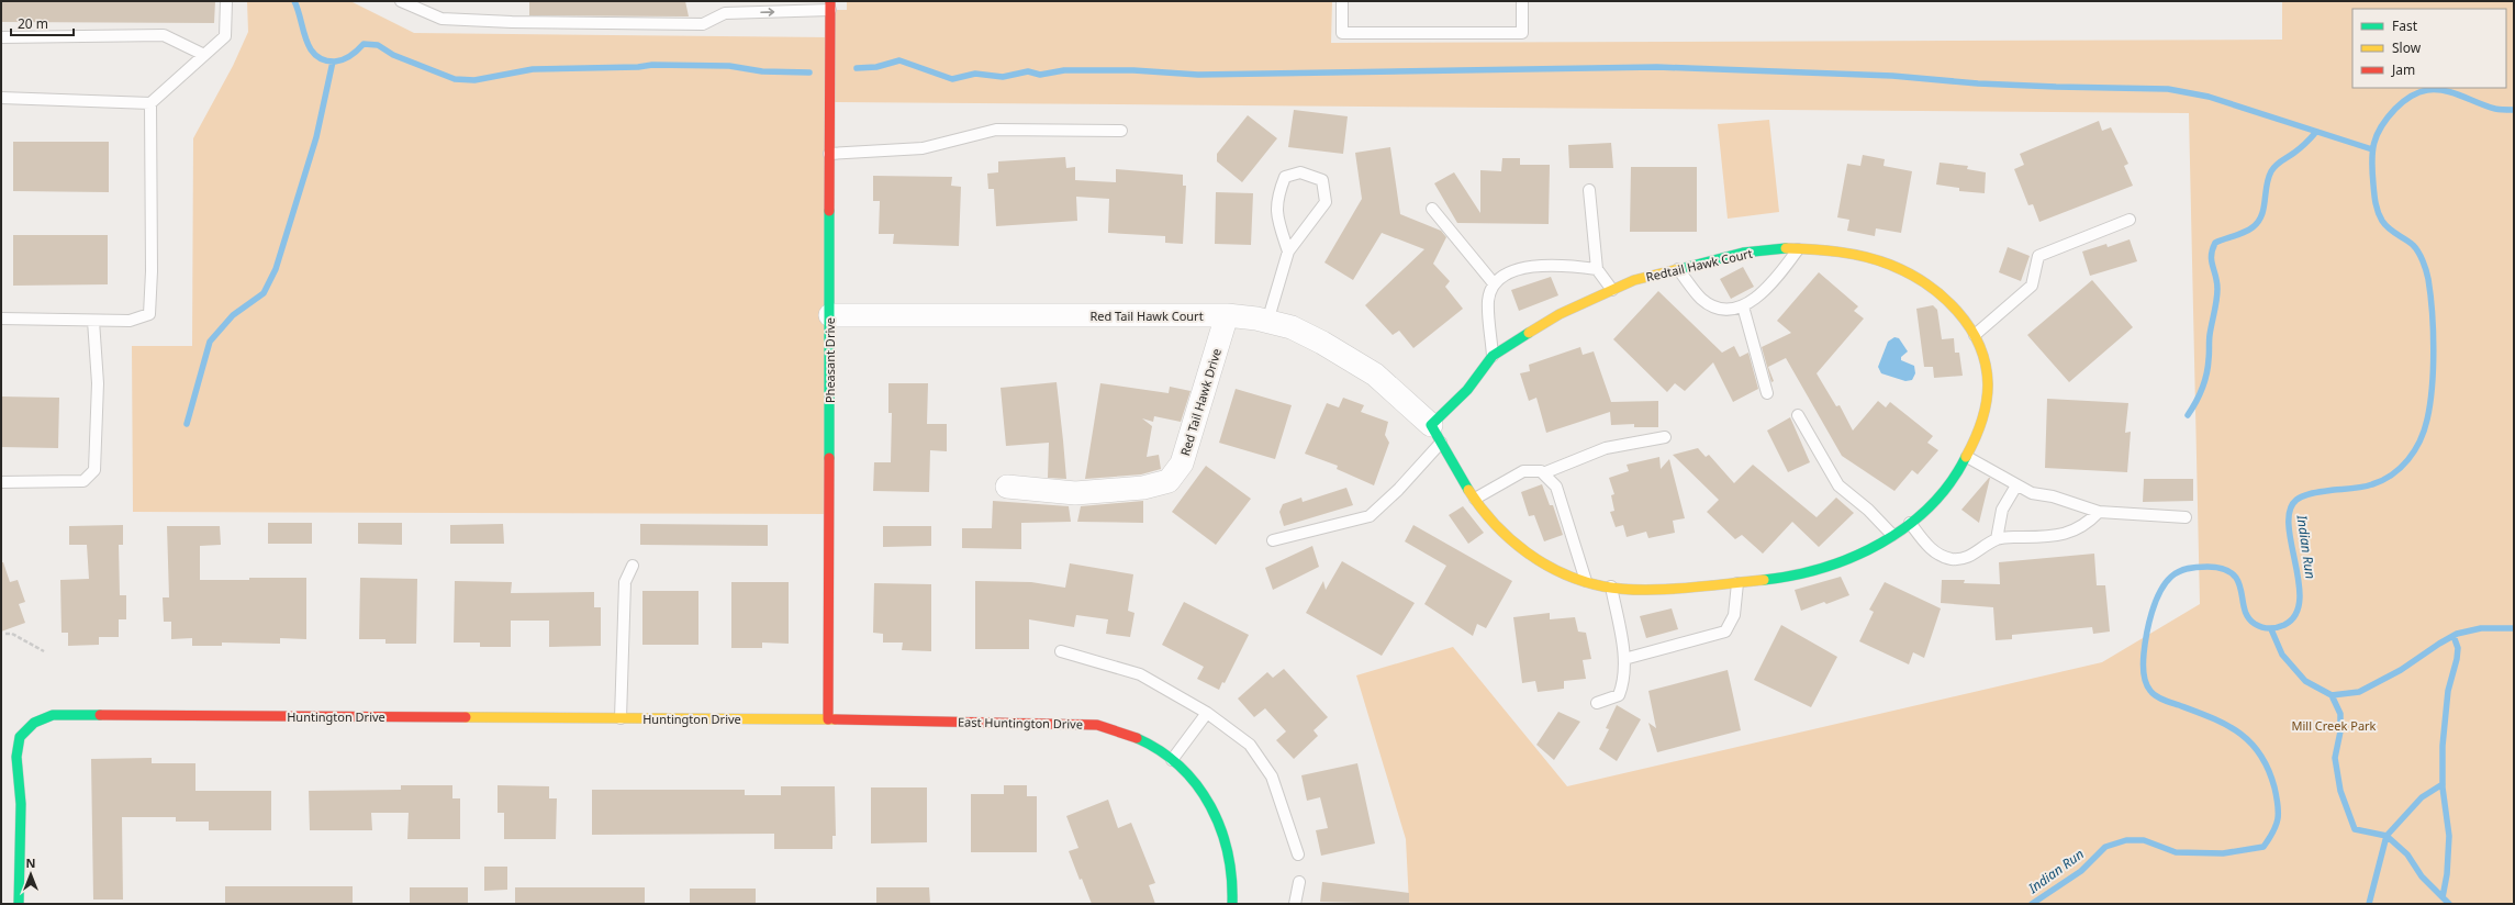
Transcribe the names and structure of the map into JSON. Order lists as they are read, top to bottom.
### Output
{
  "streets": {
    "street": [
      "Redtail Hawk Court",
      "Red Tail Hawk Court",
      "Pheasant Drive",
      "Red Tail Hawk Drive",
      "Huntington Drive",
      "East Huntington Drive"
    ]
  },
  "crossings": [
    ["Redtail Hawk Court", "Red Tail Hawk Court"],
    ["Red Tail Hawk Court", "Pheasant Drive"],
    ["Red Tail Hawk Court", "Red Tail Hawk Drive"],
    ["Pheasant Drive", "Huntington Drive"],
    ["Pheasant Drive", "East Huntington Drive"],
    ["Huntington Drive", "East Huntington Drive"]
  ],
  "water": ["Indian Run"],
  "parks": ["Mill Creek Park"],
  "legend": ["Fast", "Slow", "Jam"],
  "scale_bar": "20 m",
  "north": "top"
}
